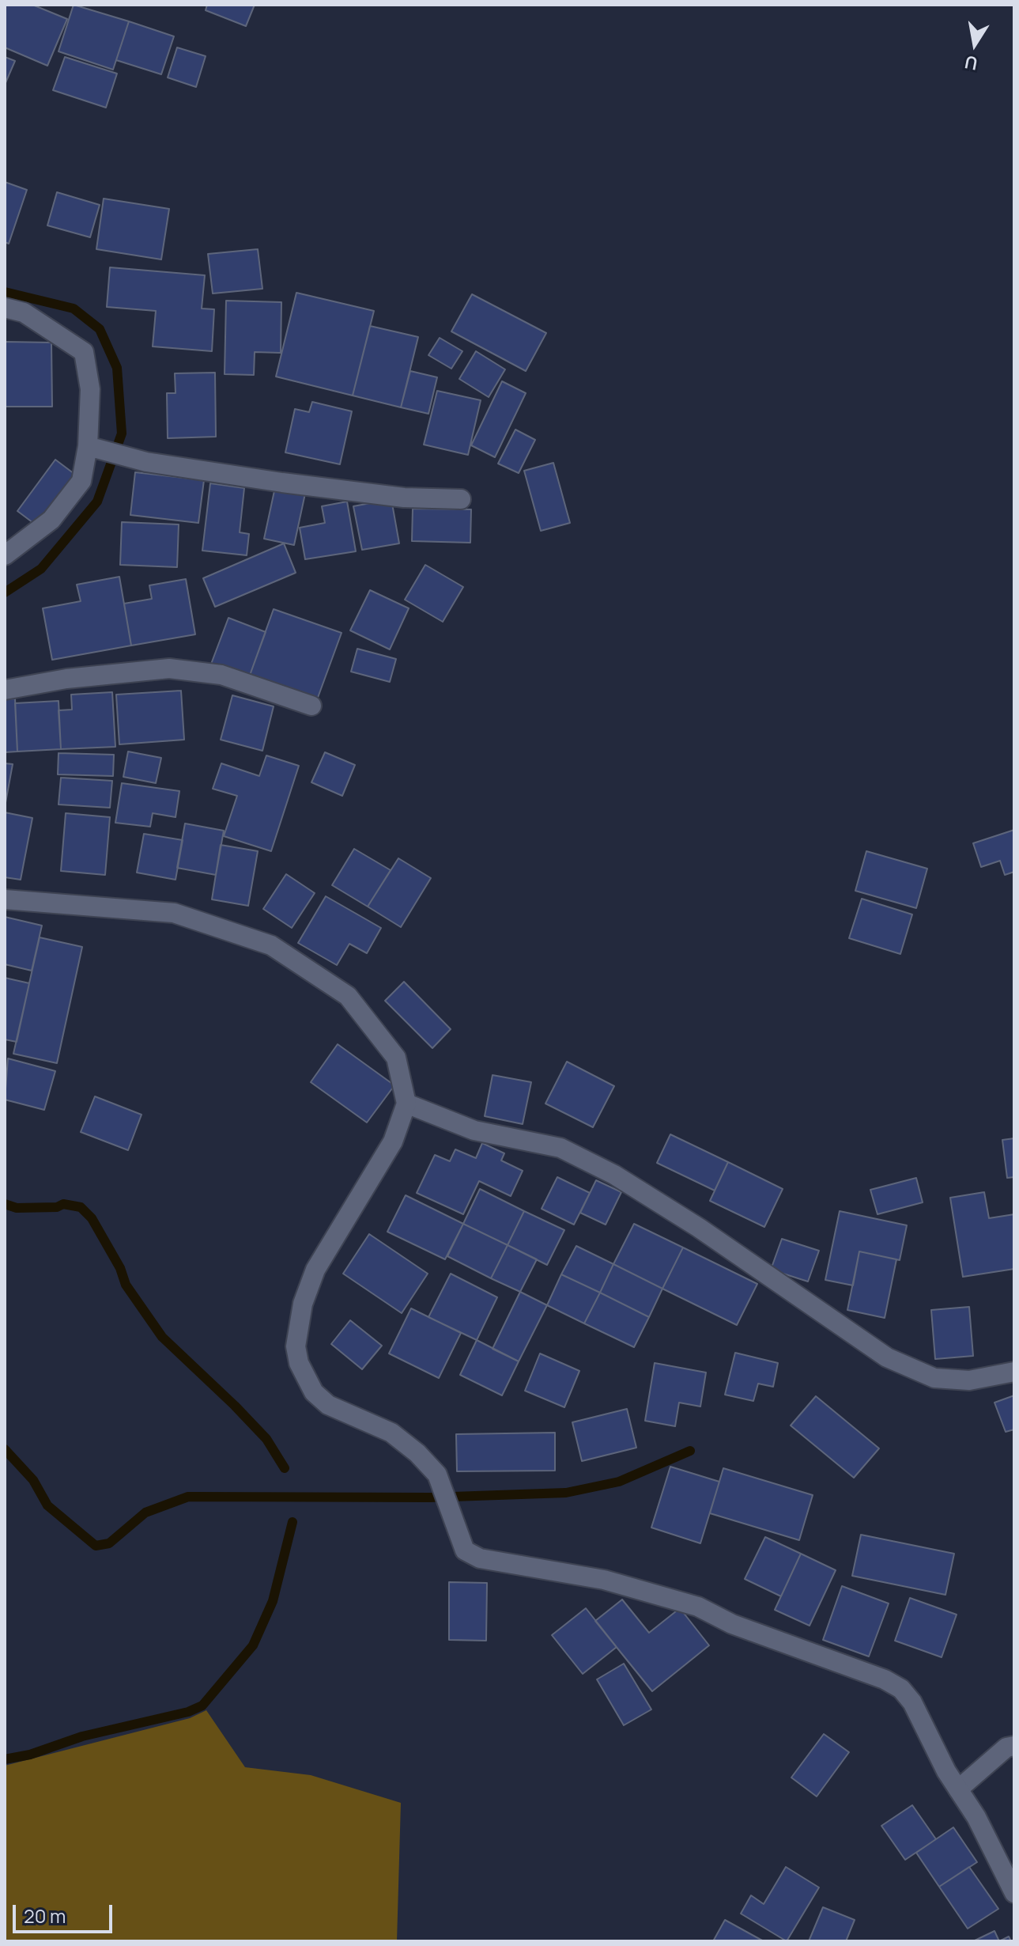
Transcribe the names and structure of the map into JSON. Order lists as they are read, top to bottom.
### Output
{
  "scale_bar": "20 m",
  "north": "bottom"
}
